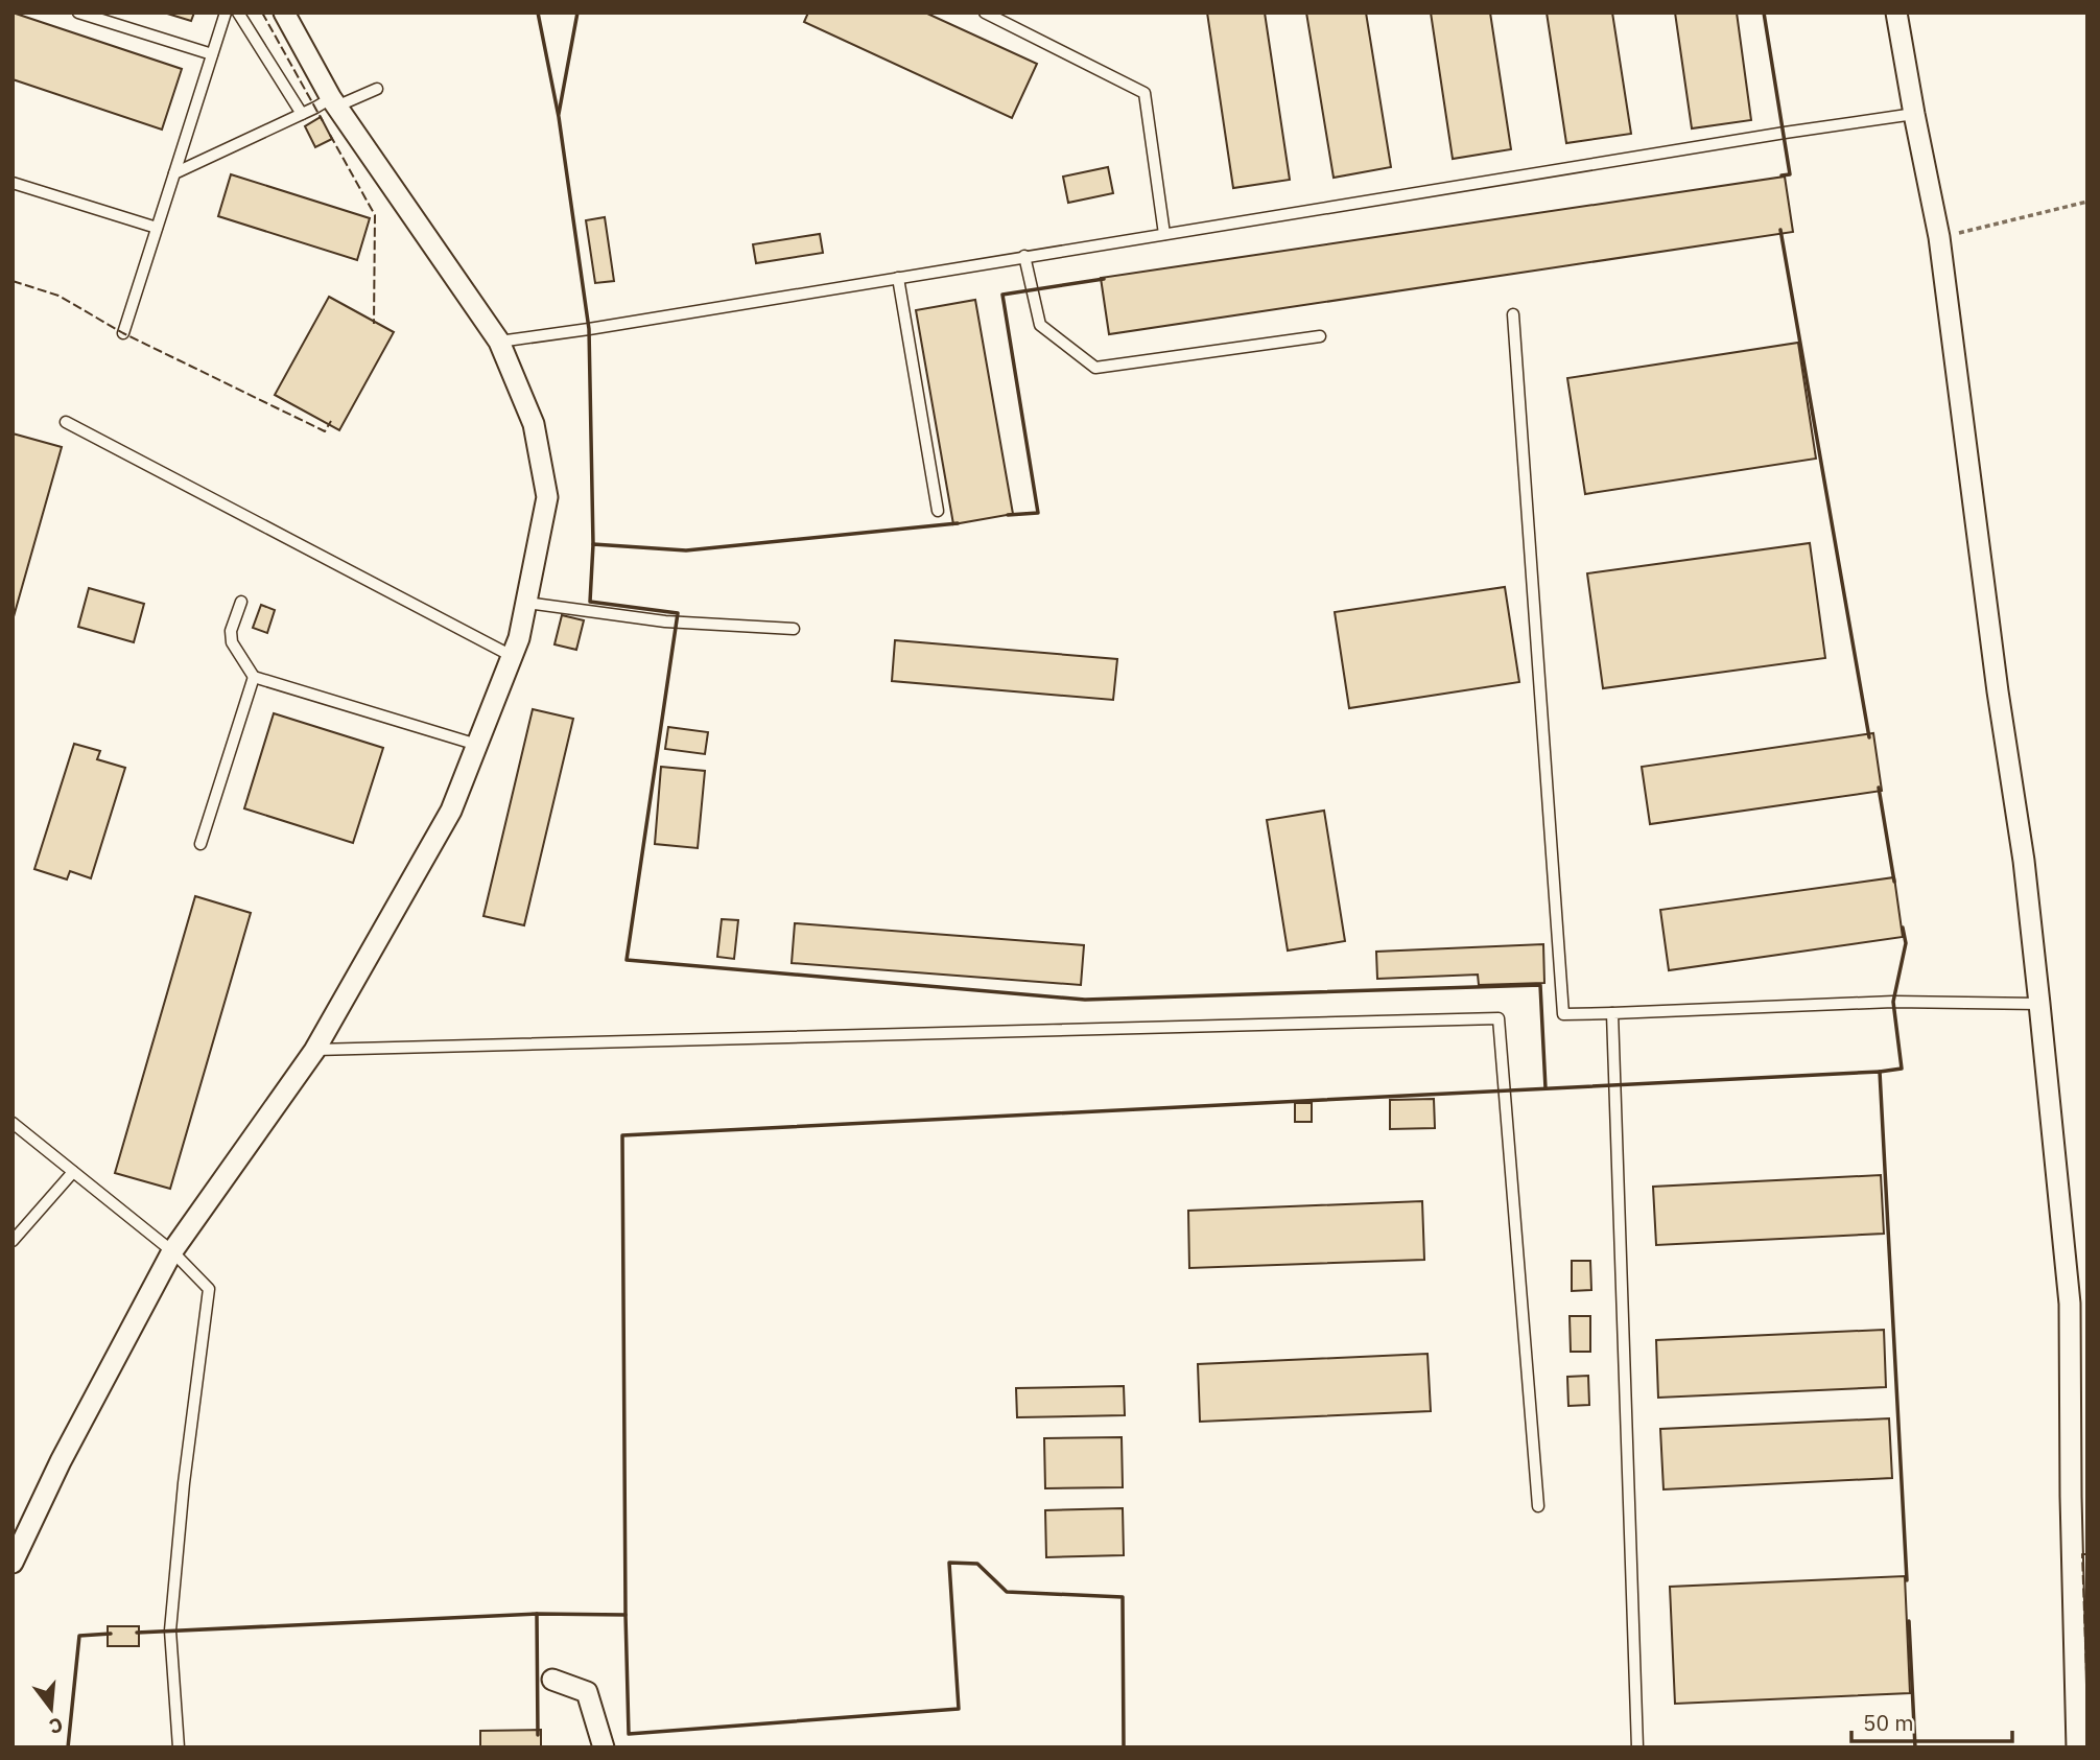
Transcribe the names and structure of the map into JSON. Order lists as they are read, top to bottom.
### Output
{
  "scale_bar": "50 m",
  "north": "bottom"
}
